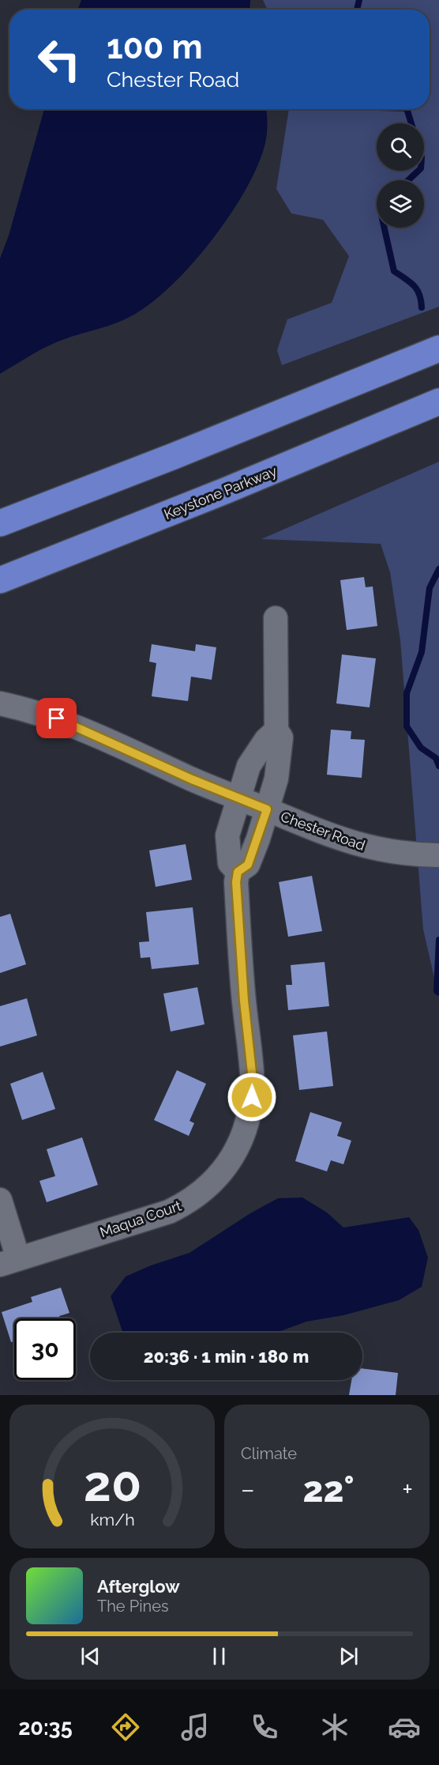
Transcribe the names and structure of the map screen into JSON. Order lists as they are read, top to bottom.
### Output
{
  "streets": {
    "highway": ["Keystone Parkway"],
    "street": ["Chester Road", "Maqua Court"]
  },
  "crossings": [
    ["Chester Road", "Maqua Court"]
  ],
  "page": {
    "turn": ["100 m", "Chester Road"],
    "limit": "30",
    "trip": "20:36 · 1 min · 180 m",
    "tile": "Climate",
    "heat": ["−", "22°", "+"],
    "song": ["Afterglow", "The Pines"],
    "tabs": "20:35",
    "gauge": ["20", "km/h"]
  }
}
